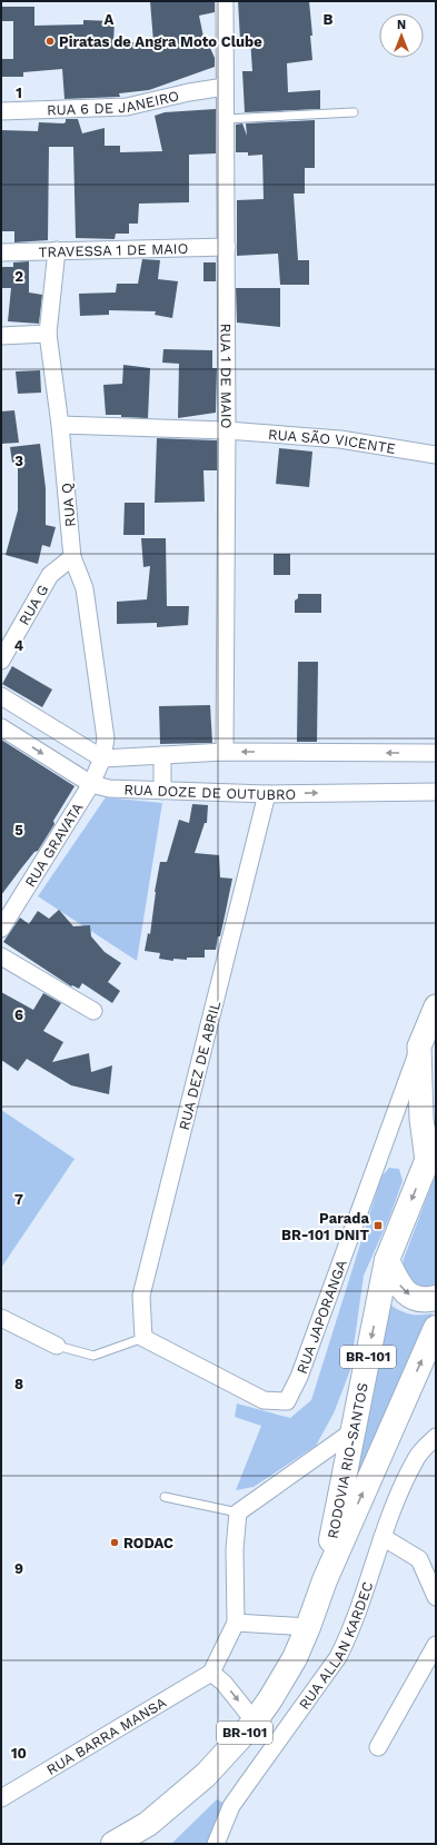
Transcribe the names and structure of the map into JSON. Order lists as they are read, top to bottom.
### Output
{
  "streets": {
    "highway": ["BR-101", "RODOVIA RIO-SANTOS"],
    "main road": ["RUA JAPORANGA"],
    "street": [
      "RUA 6 DE JANEIRO",
      "TRAVESSA 1 DE MAIO",
      "RUA 1 DE MAIO",
      "RUA SÃO VICENTE",
      "RUA Q",
      "RUA G",
      "RUA DOZE DE OUTUBRO",
      "RUA GRAVATA",
      "RUA DEZ DE ABRIL",
      "RUA ALLAN KARDEC",
      "RUA BARRA MANSA"
    ]
  },
  "crossings": [
    ["RUA 6 DE JANEIRO", "RUA 1 DE MAIO"],
    ["TRAVESSA 1 DE MAIO", "RUA 1 DE MAIO"],
    ["TRAVESSA 1 DE MAIO", "RUA Q"],
    ["RUA 1 DE MAIO", "RUA SÃO VICENTE"],
    ["RUA SÃO VICENTE", "RUA Q"],
    ["RUA Q", "RUA G"],
    ["RUA Q", "RUA GRAVATA"],
    ["RUA DOZE DE OUTUBRO", "RUA GRAVATA"],
    ["RUA DOZE DE OUTUBRO", "RUA DEZ DE ABRIL"],
    ["RUA DEZ DE ABRIL", "RUA JAPORANGA"]
  ],
  "places": {
    "other": ["Piratas de Angra Moto Clube", "RODAC"],
    "transit": ["Parada BR-101 DNIT"]
  },
  "north": "top",
  "grid": {
    "columns": ["A", "B"],
    "rows": [
      "1",
      "2",
      "3",
      "4",
      "5",
      "6",
      "7",
      "8",
      "9",
      "10"
    ]
  }
}
